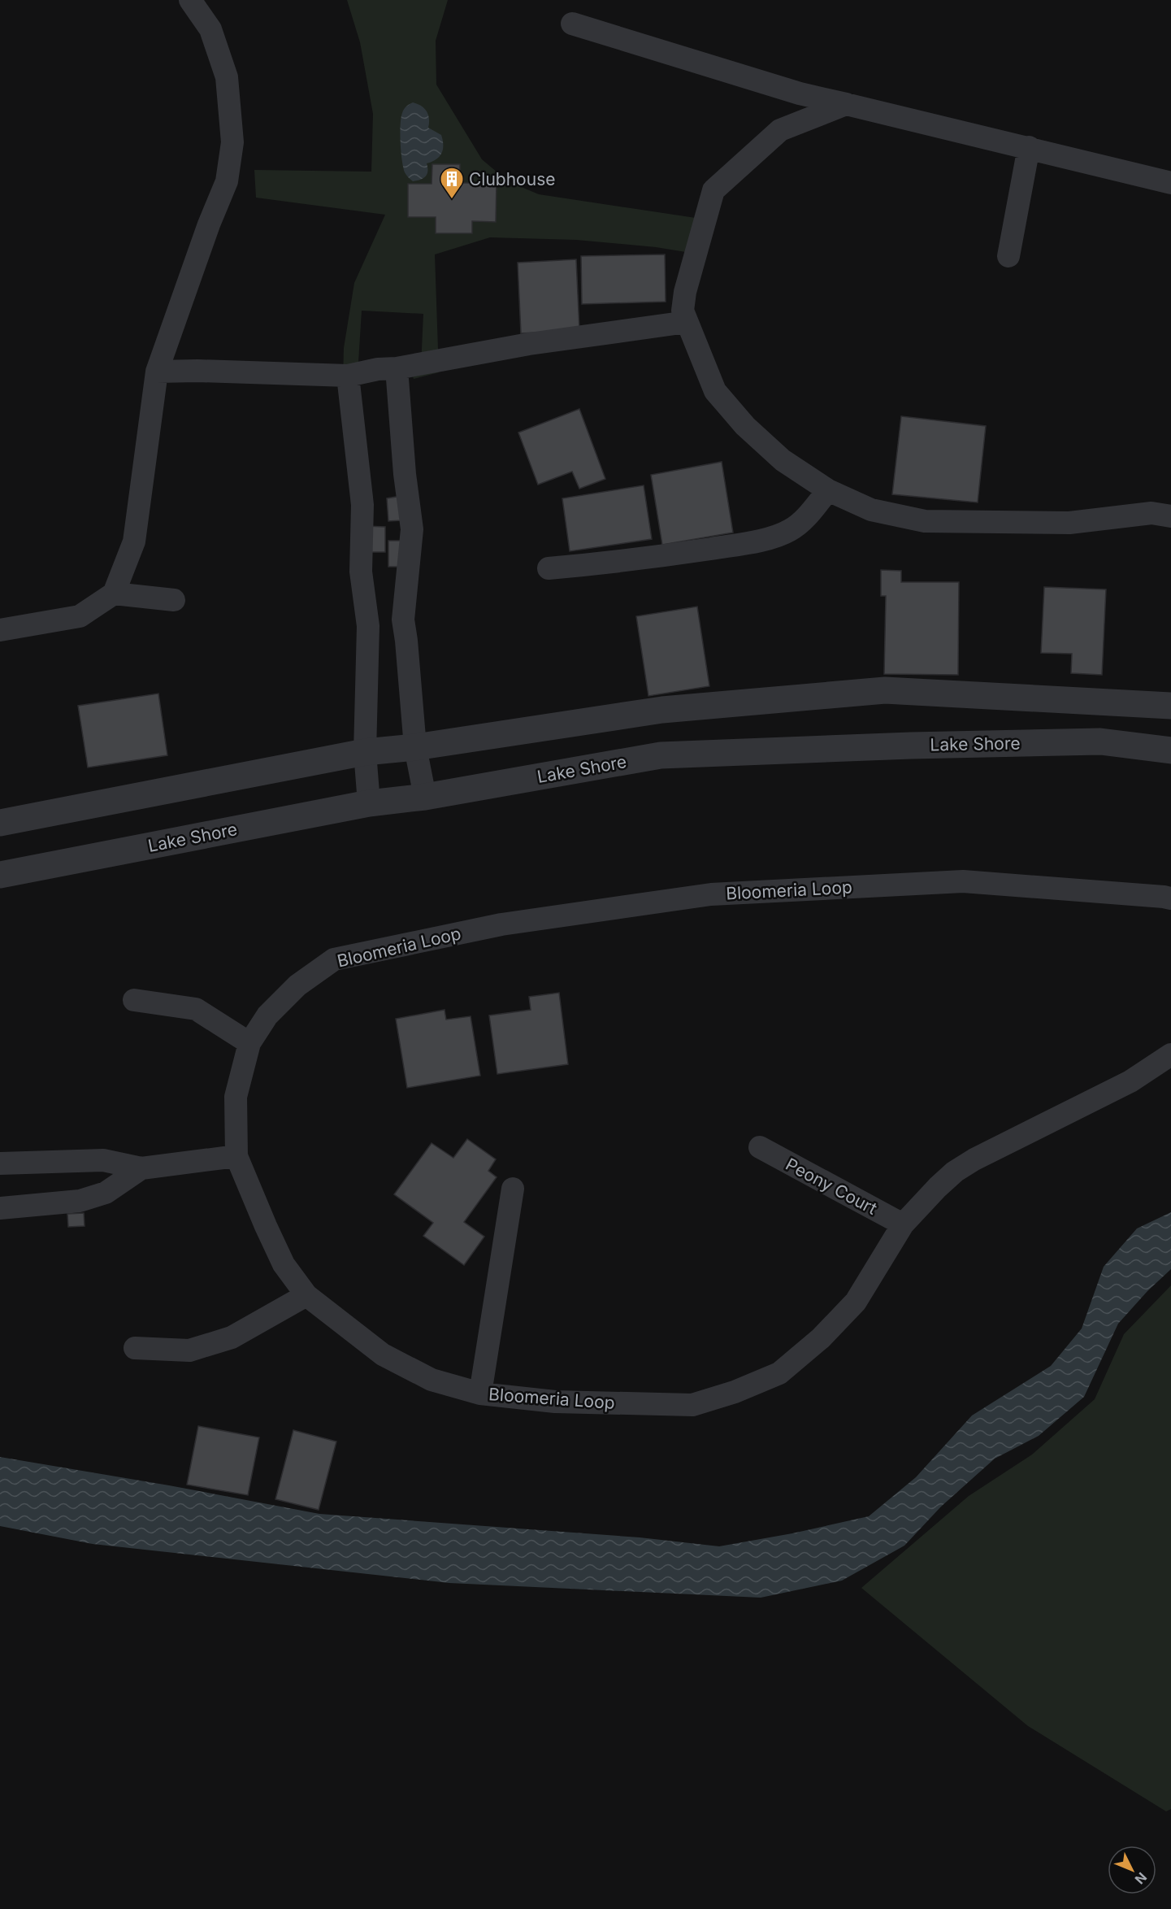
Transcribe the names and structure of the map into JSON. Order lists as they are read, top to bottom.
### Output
{
  "streets": {
    "street": ["Lake Shore", "Bloomeria Loop", "Peony Court"]
  },
  "crossings": [
    ["Bloomeria Loop", "Peony Court"]
  ],
  "places": {
    "building": ["Clubhouse"]
  },
  "north": "bottom right"
}
